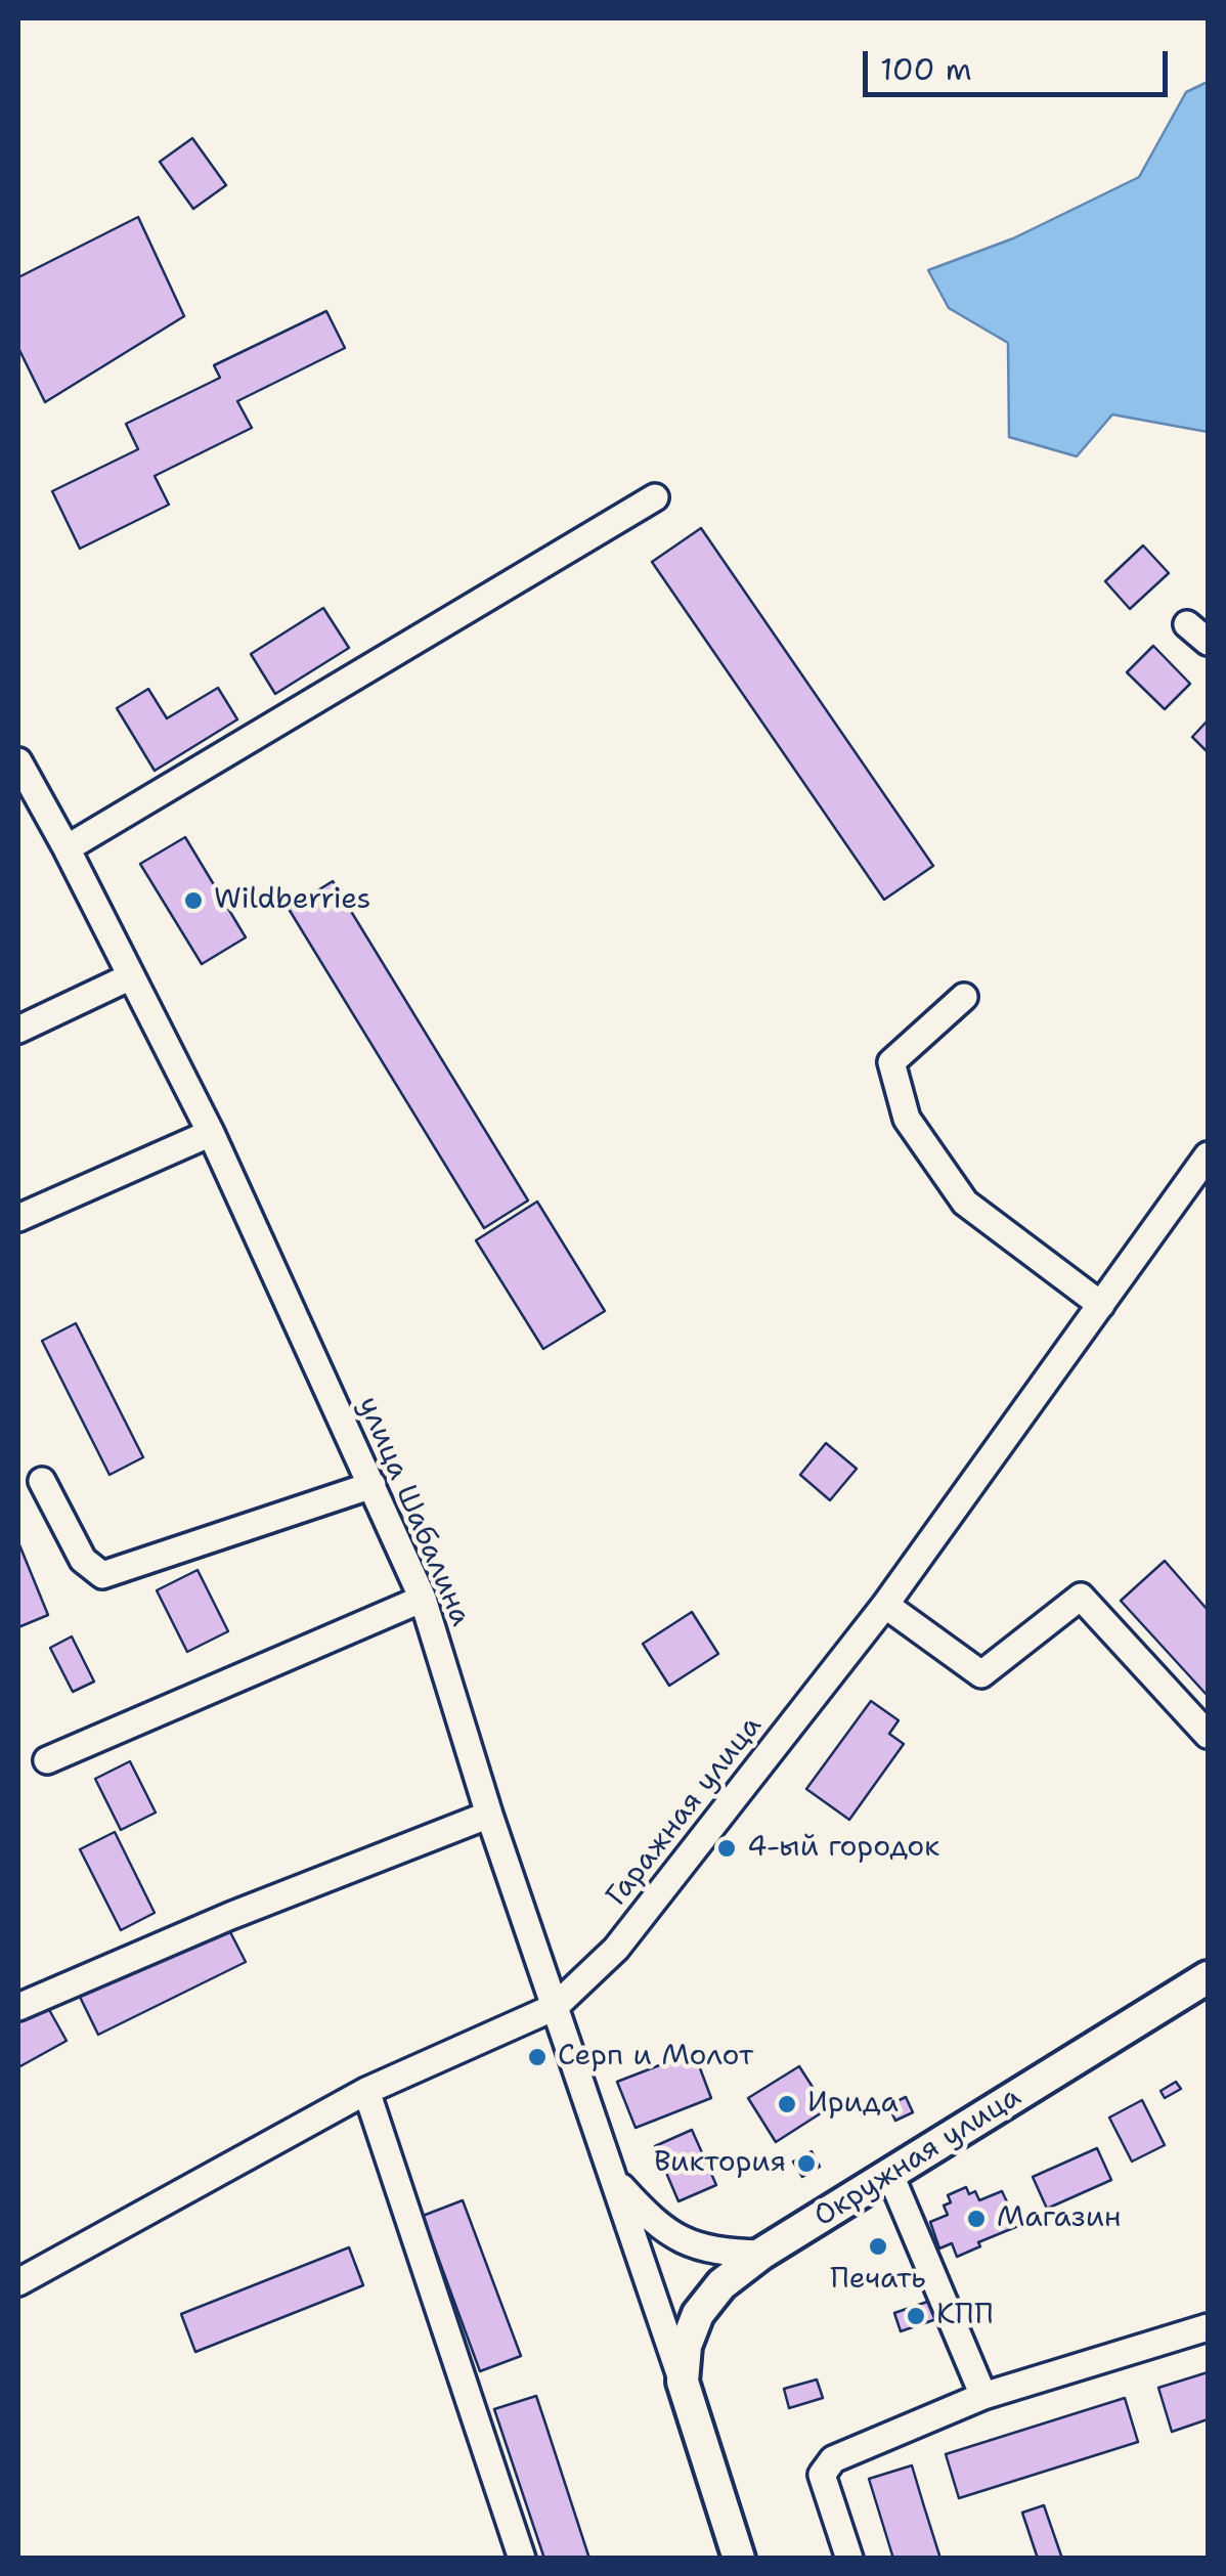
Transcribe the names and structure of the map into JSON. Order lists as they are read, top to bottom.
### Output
{
  "streets": {
    "main road": ["Окружная улица"],
    "street": ["улица Шабалина", "Гаражная улица"]
  },
  "crossings": [
    ["улица Шабалина", "Гаражная улица"],
    ["улица Шабалина", "Окружная улица"]
  ],
  "places": [
    "Wildberries",
    "4-ый городок",
    "Серп и Молот",
    "Ирида",
    "Виктория",
    "Магазин",
    "Печать",
    "КПП"
  ],
  "scale_bar": "100 m"
}
